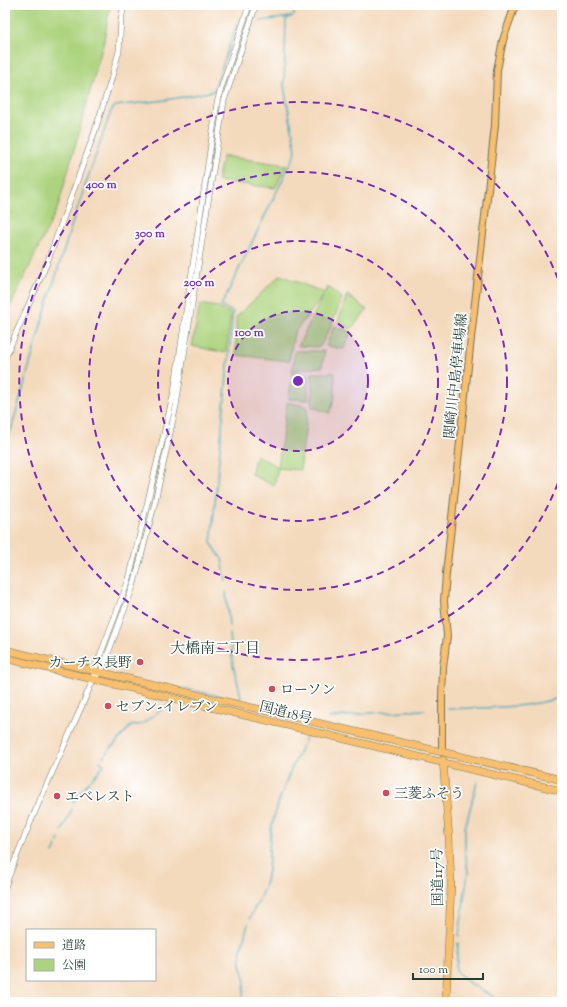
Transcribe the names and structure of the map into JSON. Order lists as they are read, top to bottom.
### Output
{
  "streets": {
    "highway": ["国道18号", "国道117号"],
    "main road": ["関崎川中島停車場線"]
  },
  "crossings": [
    ["関崎川中島停車場線", "国道18号"],
    ["関崎川中島停車場線", "国道117号"],
    ["国道18号", "国道117号"]
  ],
  "districts": ["大橋南二丁目"],
  "places": [
    "カーチス長野",
    "ローソン",
    "セブン-イレブン",
    "三菱ふそう",
    "エベレスト"
  ],
  "legend": ["道路", "公園"],
  "scale_bar": "100 m",
  "rings": [
    "400 m",
    "300 m",
    "200 m",
    "100 m"
  ]
}
